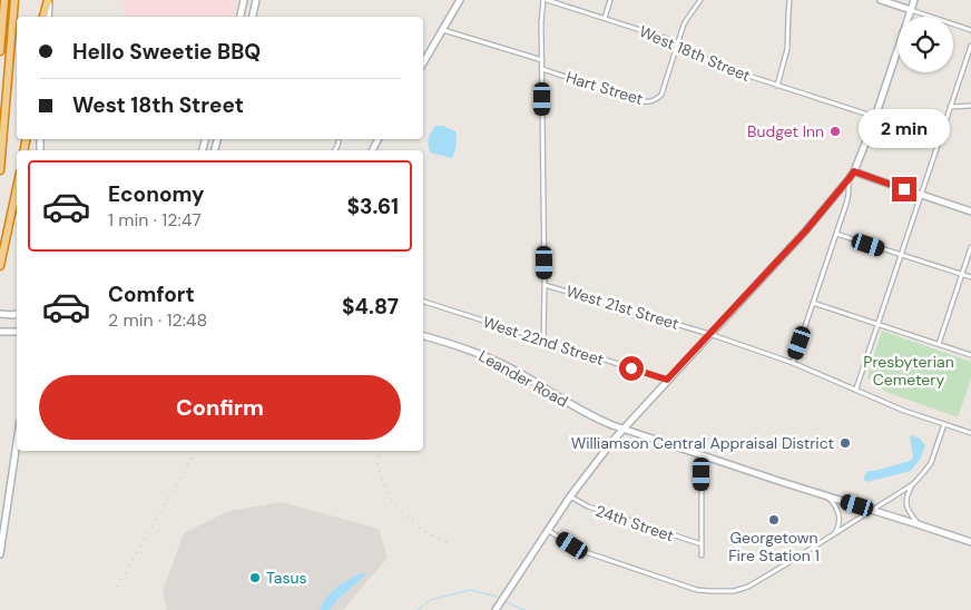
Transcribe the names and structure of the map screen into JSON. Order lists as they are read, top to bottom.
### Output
{
  "streets": {
    "main road": ["Leander Road"],
    "street": [
      "West 18th Street",
      "Hart Street",
      "West 21st Street",
      "West 22nd Street",
      "24th Street"
    ]
  },
  "crossings": [
    ["West 18th Street", "Hart Street"]
  ],
  "parks": ["Presbyterian Cemetery"],
  "places": [
    "Budget Inn",
    "Williamson Central Appraisal District",
    "Georgetown Fire Station 1",
    "Tasus"
  ],
  "page": {
    "banner": ["Hello Sweetie BBQ", "West 18th Street"],
    "bubble": "2 min",
    "list": [
      {
        "name": "Economy",
        "note": "1 min · 12:47",
        "value": "$3.61"
      },
      {
        "name": "Comfort",
        "note": "2 min · 12:48",
        "value": "$4.87"
      }
    ],
    "buttons": "Confirm"
  }
}
